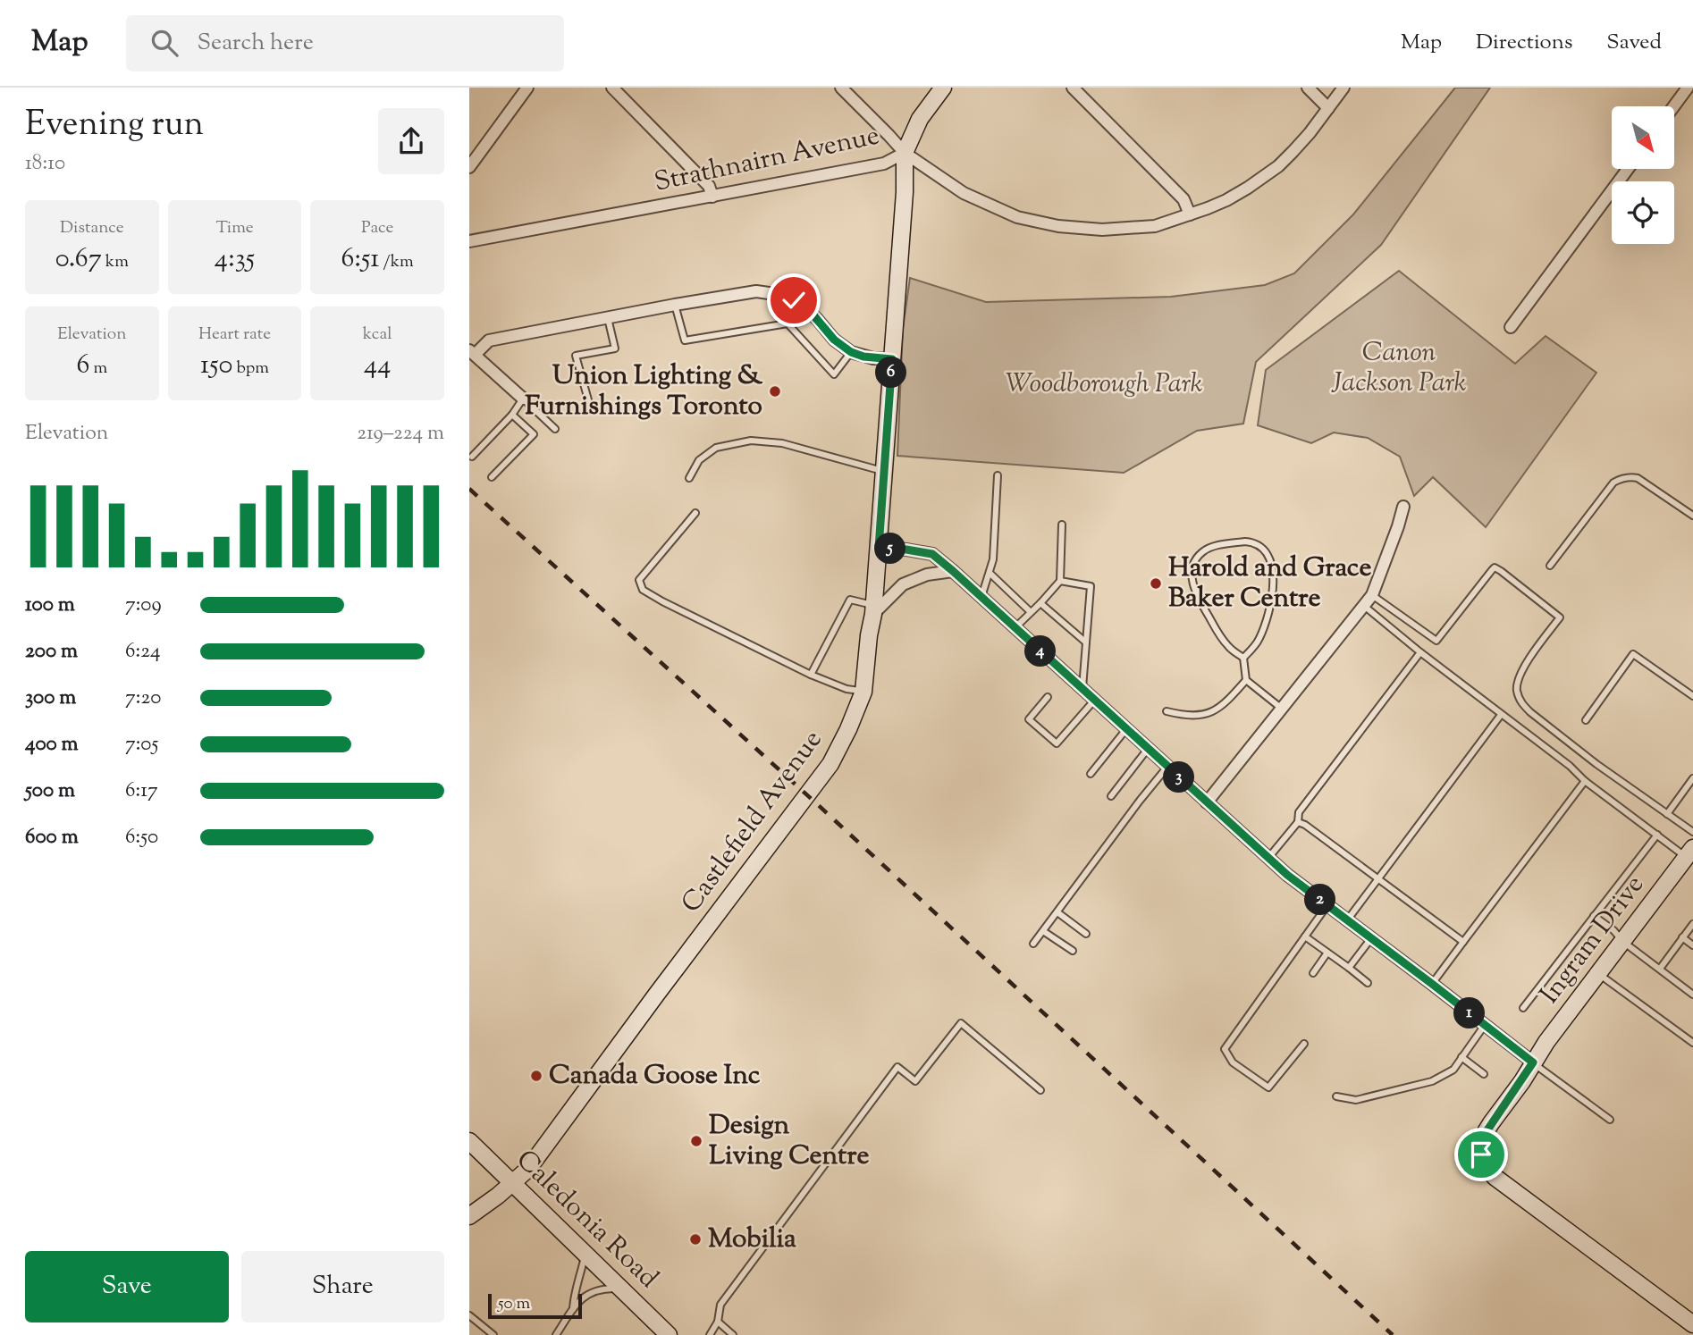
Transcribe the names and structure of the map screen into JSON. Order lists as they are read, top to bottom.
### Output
{
  "streets": {
    "street": [
      "Strathnairn Avenue",
      "Castlefield Avenue",
      "Ingram Drive",
      "Caledonia Road"
    ]
  },
  "crossings": [
    ["Strathnairn Avenue", "Castlefield Avenue"],
    ["Castlefield Avenue", "Caledonia Road"]
  ],
  "parks": ["Canon Jackson Park", "Woodborough Park"],
  "places": [
    "Union Lighting & Furnishings Toronto",
    "Harold and Grace Baker Centre",
    "Canada Goose Inc",
    "Design Living Centre",
    "Mobilia"
  ],
  "scale_bar": "50 m",
  "north": "bottom right",
  "page": {
    "header": "Map",
    "search": "Search here",
    "nav": ["Map", "Directions", "Saved"],
    "heading": ["Evening run", "18:10"],
    "stats": [
      ["Distance", "0.67 km"],
      ["Time", "4:35"],
      ["Pace", "6:51 /km"],
      ["Elevation", "6 m"],
      ["Heart rate", "150 bpm"],
      ["kcal", "44"]
    ],
    "pins": [
      "6",
      "5",
      "4",
      "3",
      "2",
      "1"
    ],
    "chart": ["Elevation", "219–224 m"],
    "list": [
      {
        "name": "100 m",
        "note": "7:09"
      },
      {
        "name": "200 m",
        "note": "6:24"
      },
      {
        "name": "300 m",
        "note": "7:20"
      },
      {
        "name": "400 m",
        "note": "7:05"
      },
      {
        "name": "500 m",
        "note": "6:17"
      },
      {
        "name": "600 m",
        "note": "6:50"
      }
    ],
    "buttons": ["Save", "Share"],
    "scale": "50 m"
  }
}
